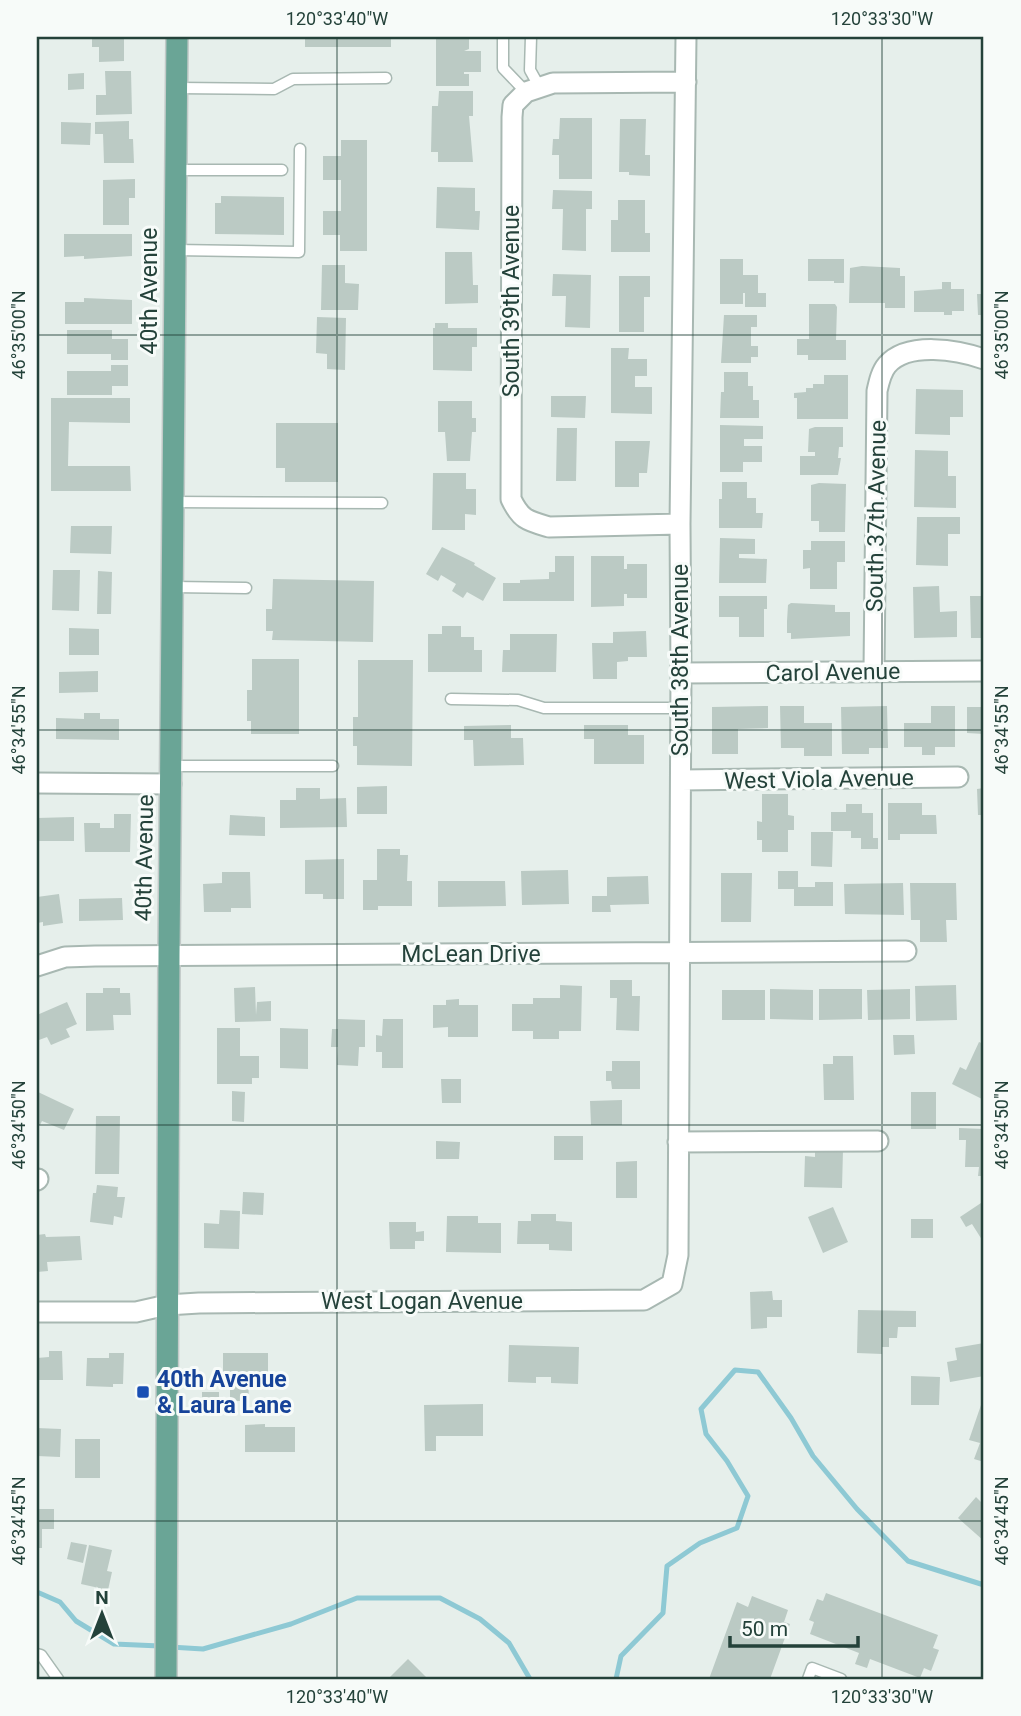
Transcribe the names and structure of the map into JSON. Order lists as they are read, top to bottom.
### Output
{
  "streets": {
    "main road": ["40th Avenue"],
    "street": [
      "South 39th Avenue",
      "South 37th Avenue",
      "South 38th Avenue",
      "Carol Avenue",
      "West Viola Avenue",
      "McLean Drive",
      "West Logan Avenue"
    ]
  },
  "crossings": [
    ["40th Avenue", "McLean Drive"],
    ["40th Avenue", "West Logan Avenue"],
    ["South 39th Avenue", "South 38th Avenue"],
    ["South 37th Avenue", "Carol Avenue"],
    ["South 38th Avenue", "Carol Avenue"],
    ["South 38th Avenue", "West Viola Avenue"],
    ["South 38th Avenue", "McLean Drive"],
    ["South 38th Avenue", "West Logan Avenue"]
  ],
  "places": {
    "transit": ["40th Avenue & Laura Lane"]
  },
  "scale_bar": "50 m",
  "north": "top",
  "coordinates": [
    "120°33'40\"W",
    "120°33'30\"W",
    "46°35'00\"N",
    "46°34'55\"N",
    "46°34'50\"N",
    "46°34'45\"N"
  ]
}
